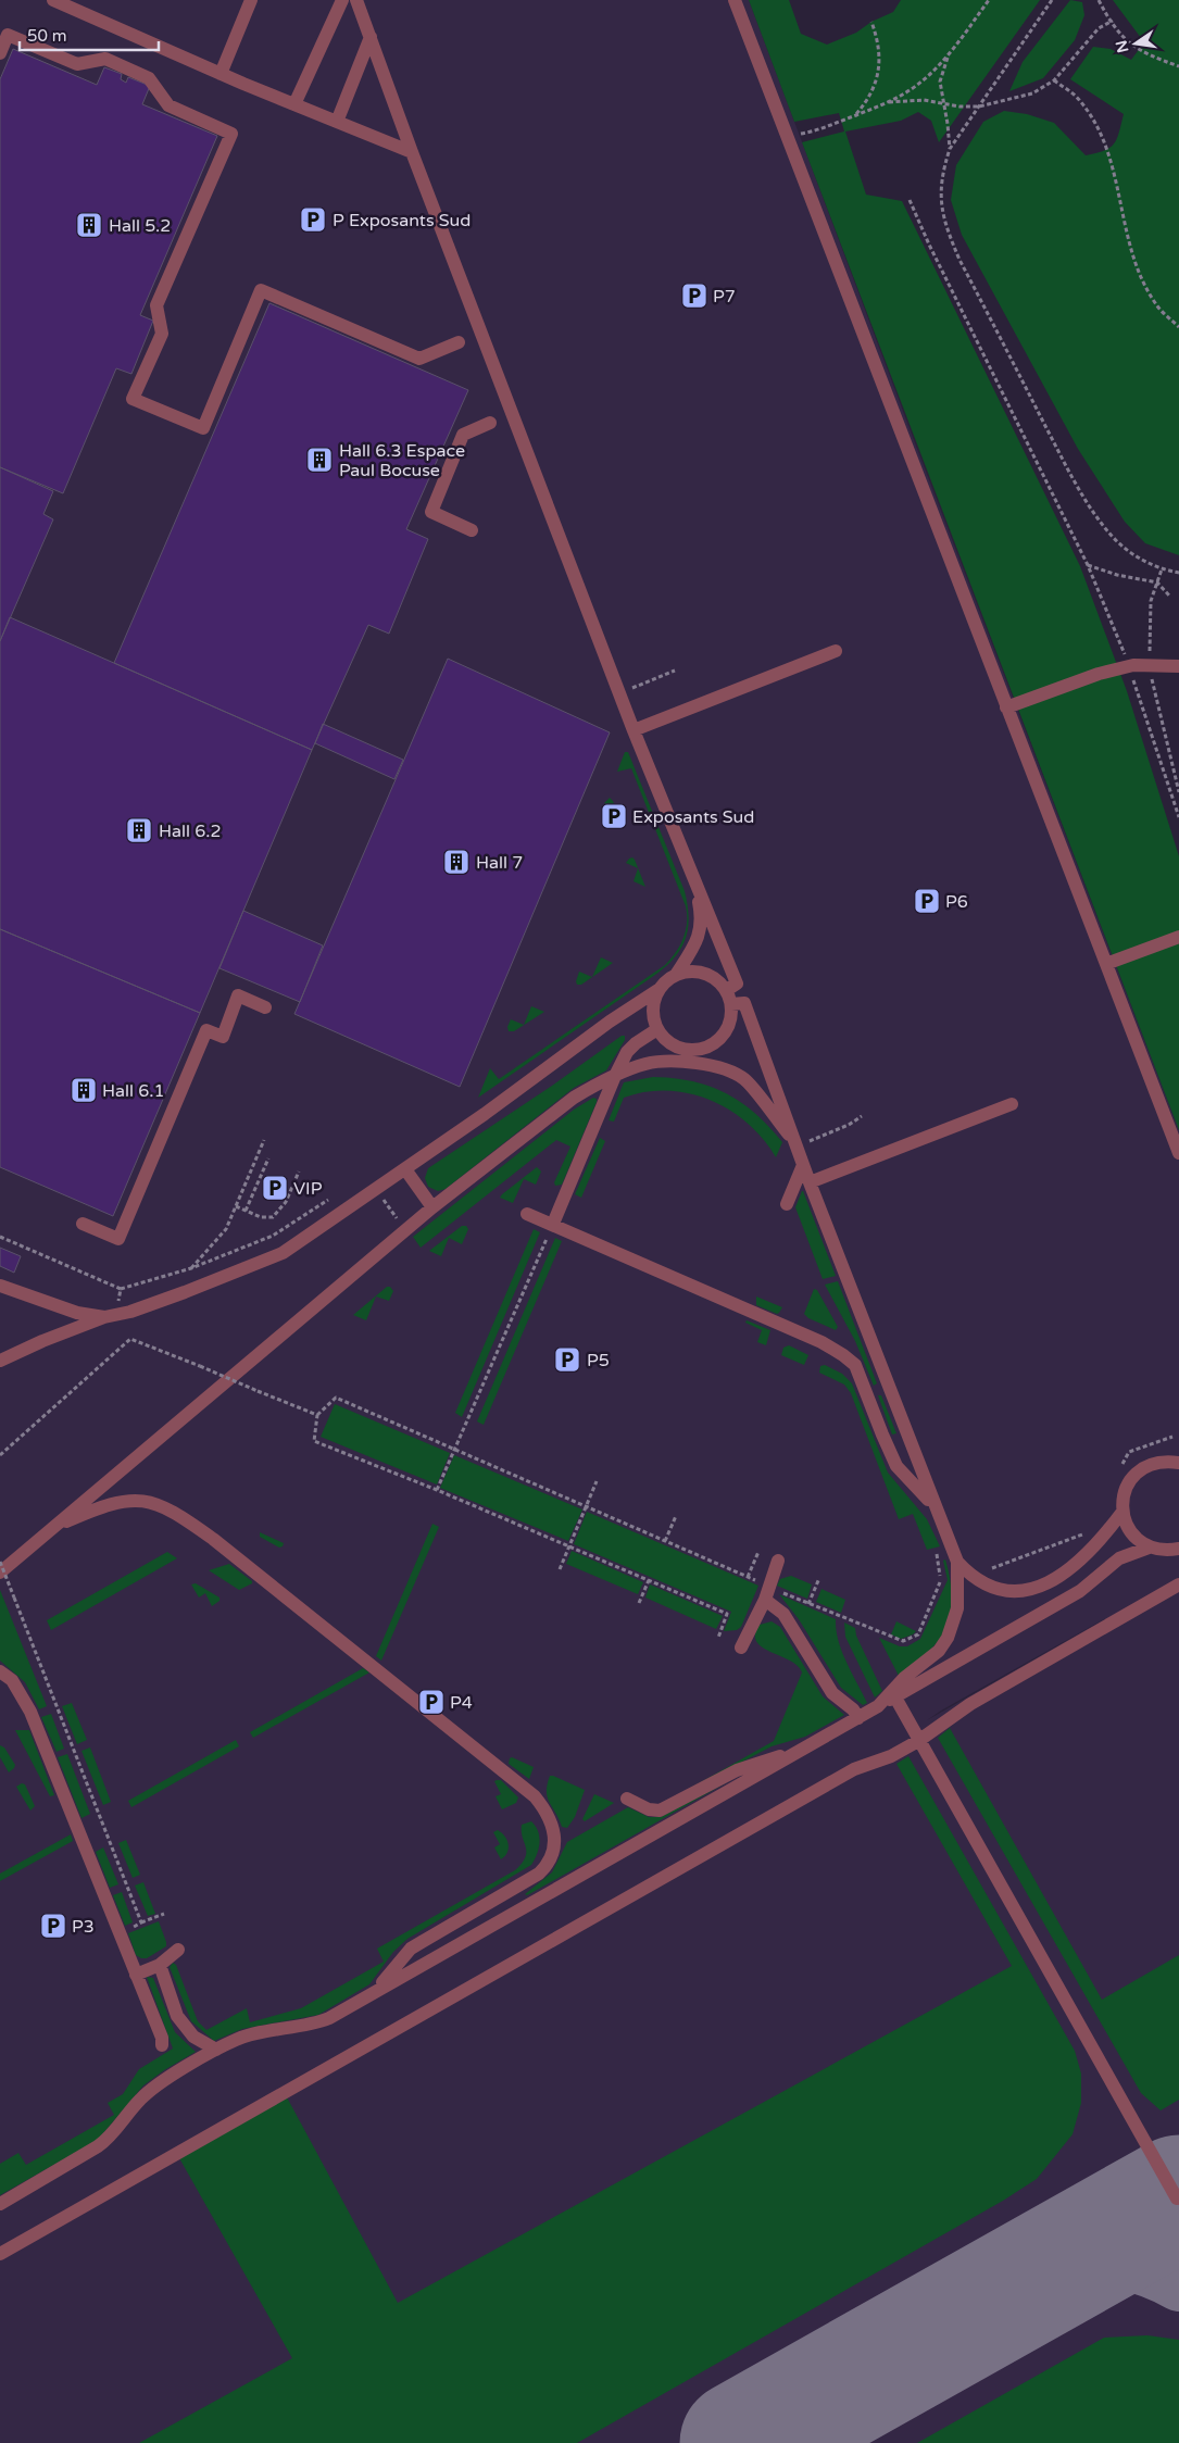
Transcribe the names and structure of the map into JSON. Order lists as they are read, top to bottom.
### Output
{
  "places": {
    "parking": [
      "P Exposants Sud",
      "P7",
      "Exposants Sud",
      "P6",
      "VIP",
      "P5",
      "P4",
      "P3"
    ],
    "building": [
      "Hall 5.2",
      "Hall 6.3 Espace Paul Bocuse",
      "Hall 6.2",
      "Hall 7",
      "Hall 6.1"
    ]
  },
  "scale_bar": "50 m",
  "north": "left"
}
